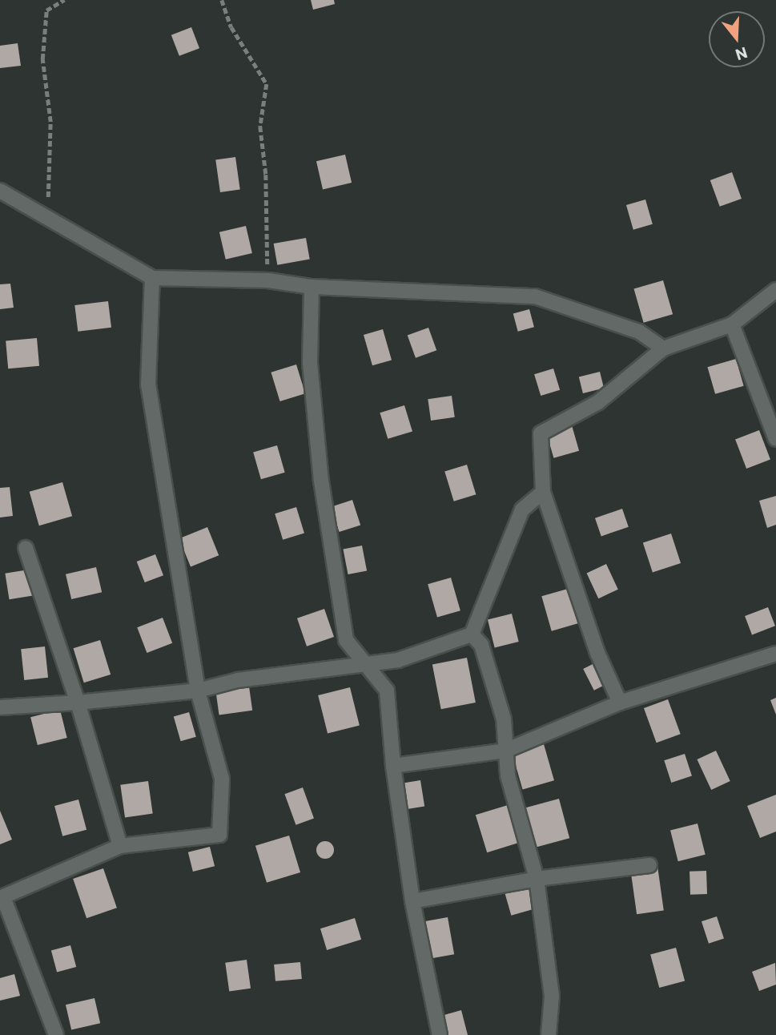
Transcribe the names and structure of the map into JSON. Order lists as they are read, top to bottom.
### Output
{
  "north": "bottom"
}
